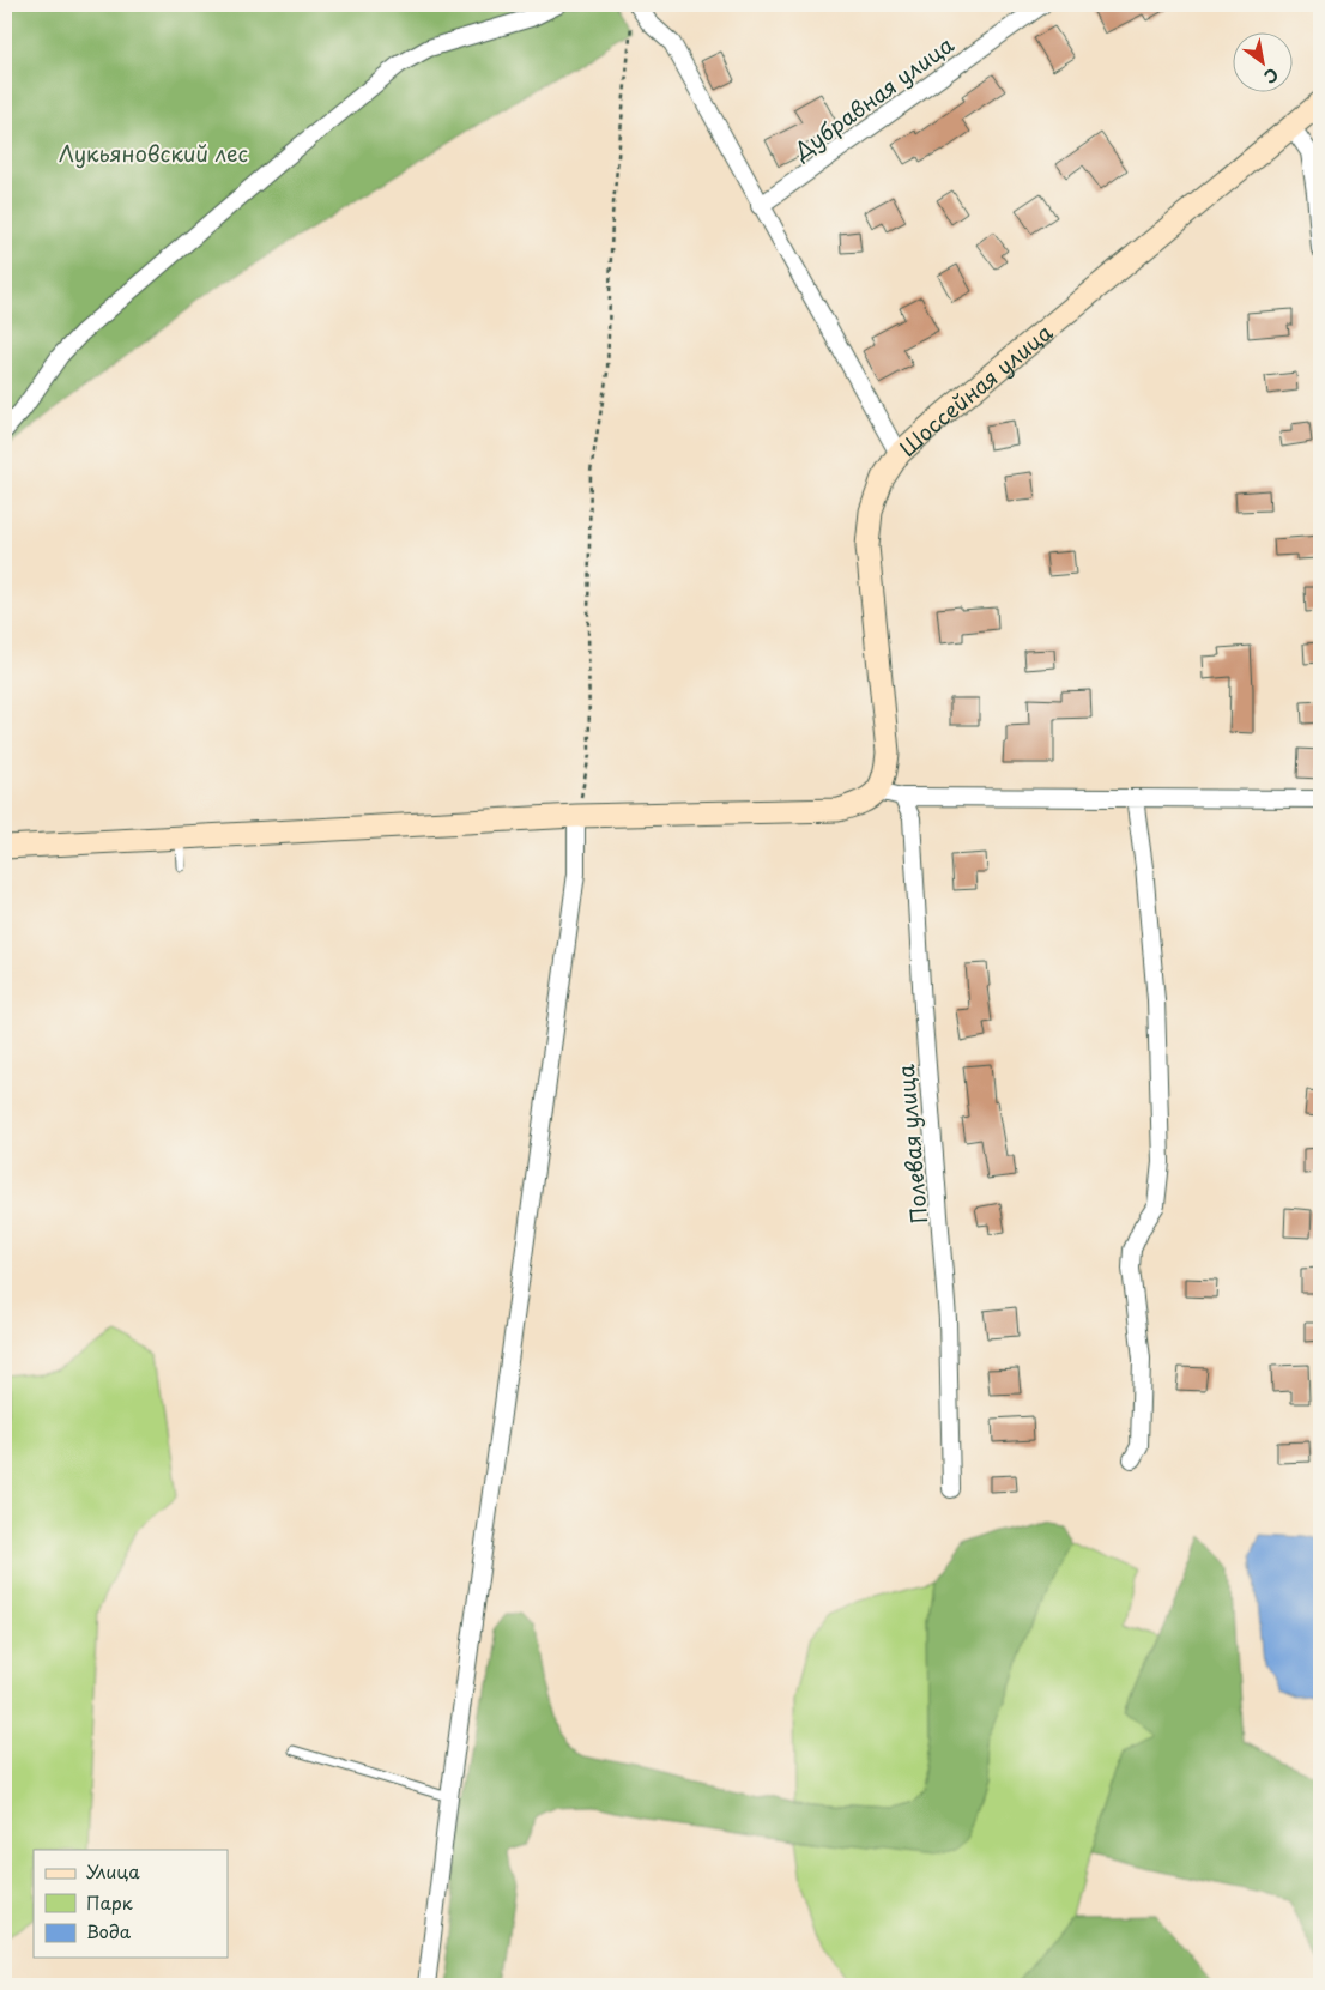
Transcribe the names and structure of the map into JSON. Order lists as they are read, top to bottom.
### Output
{
  "streets": {
    "main road": ["Шоссейная улица"],
    "street": ["Дубравная улица", "Полевая улица"]
  },
  "parks": ["Лукьяновский лес"],
  "legend": ["Улица", "Парк", "Вода"],
  "north": "bottom right"
}
